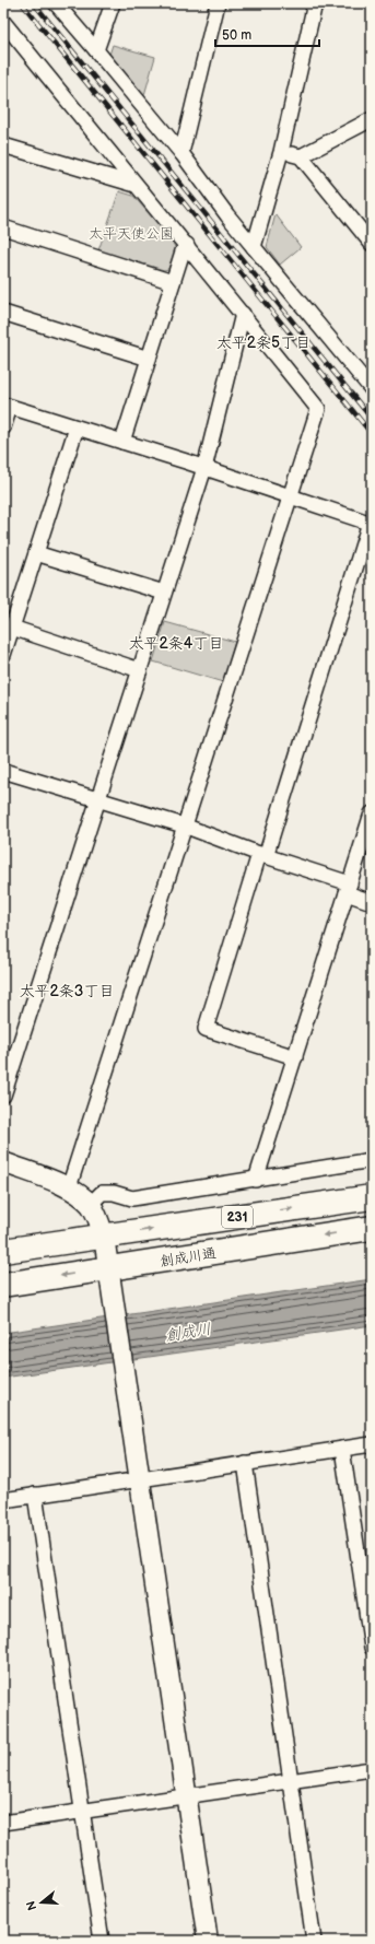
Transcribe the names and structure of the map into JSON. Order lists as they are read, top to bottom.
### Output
{
  "streets": {
    "highway": ["231", "創成川通"]
  },
  "districts": ["太平2条5丁目", "太平2条4丁目", "太平2条3丁目"],
  "water": ["創成川"],
  "parks": ["太平天使公園"],
  "scale_bar": "50 m",
  "north": "left"
}
